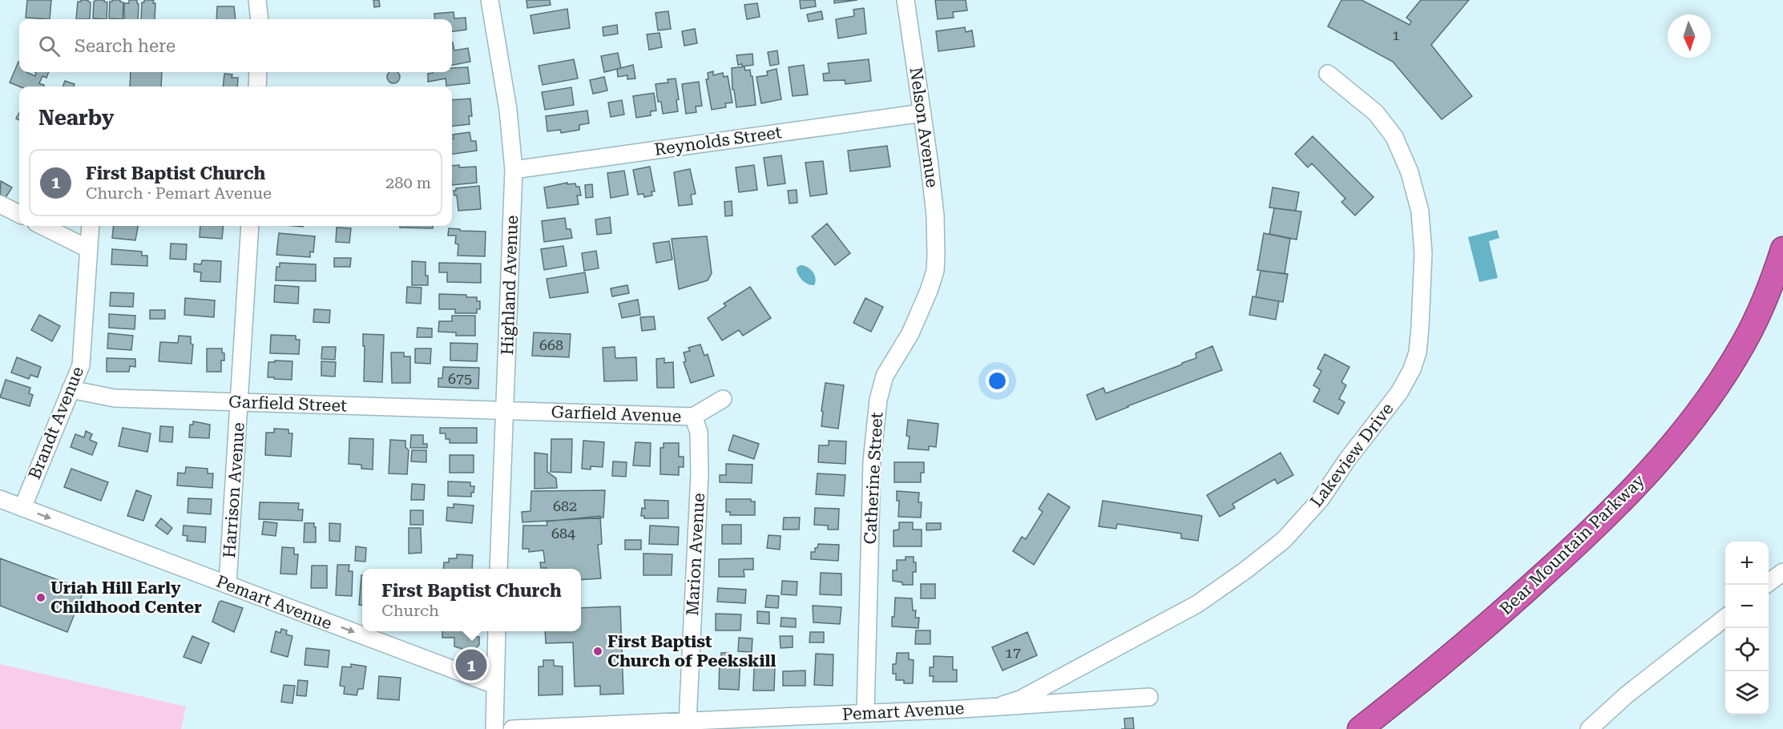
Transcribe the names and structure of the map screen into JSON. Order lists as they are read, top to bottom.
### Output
{
  "streets": {
    "highway": ["Bear Mountain Parkway"],
    "street": [
      "Nelson Avenue",
      "Reynolds Street",
      "Highland Avenue",
      "Garfield Street",
      "Garfield Avenue",
      "Brandt Avenue",
      "Lakeview Drive",
      "Catherine Street",
      "Harrison Avenue",
      "Marion Avenue",
      "Pemart Avenue"
    ]
  },
  "crossings": [
    ["Nelson Avenue", "Reynolds Street"],
    ["Nelson Avenue", "Catherine Street"],
    ["Reynolds Street", "Highland Avenue"],
    ["Highland Avenue", "Garfield Street"],
    ["Highland Avenue", "Garfield Avenue"],
    ["Garfield Street", "Garfield Avenue"],
    ["Garfield Street", "Brandt Avenue"],
    ["Garfield Street", "Harrison Avenue"],
    ["Garfield Avenue", "Marion Avenue"],
    ["Brandt Avenue", "Pemart Avenue"],
    ["Lakeview Drive", "Pemart Avenue"],
    ["Catherine Street", "Pemart Avenue"],
    ["Harrison Avenue", "Pemart Avenue"],
    ["Marion Avenue", "Pemart Avenue"]
  ],
  "one_way": ["Pemart Avenue"],
  "places": ["Uriah Hill Early Childhood Center", "First Baptist Church of Peekskill"],
  "house_numbers": [
    "1",
    "668",
    "675",
    "682",
    "684",
    "17"
  ],
  "north": "bottom",
  "page": {
    "search": "Search here",
    "heading": "Nearby",
    "list": [
      {
        "mark": "1",
        "name": "First Baptist Church",
        "note": "Church · Pemart Avenue",
        "value": "280 m"
      }
    ],
    "map_buttons": ["+", "−"],
    "popup": ["First Baptist Church", "Church"],
    "pins": "1"
  }
}
